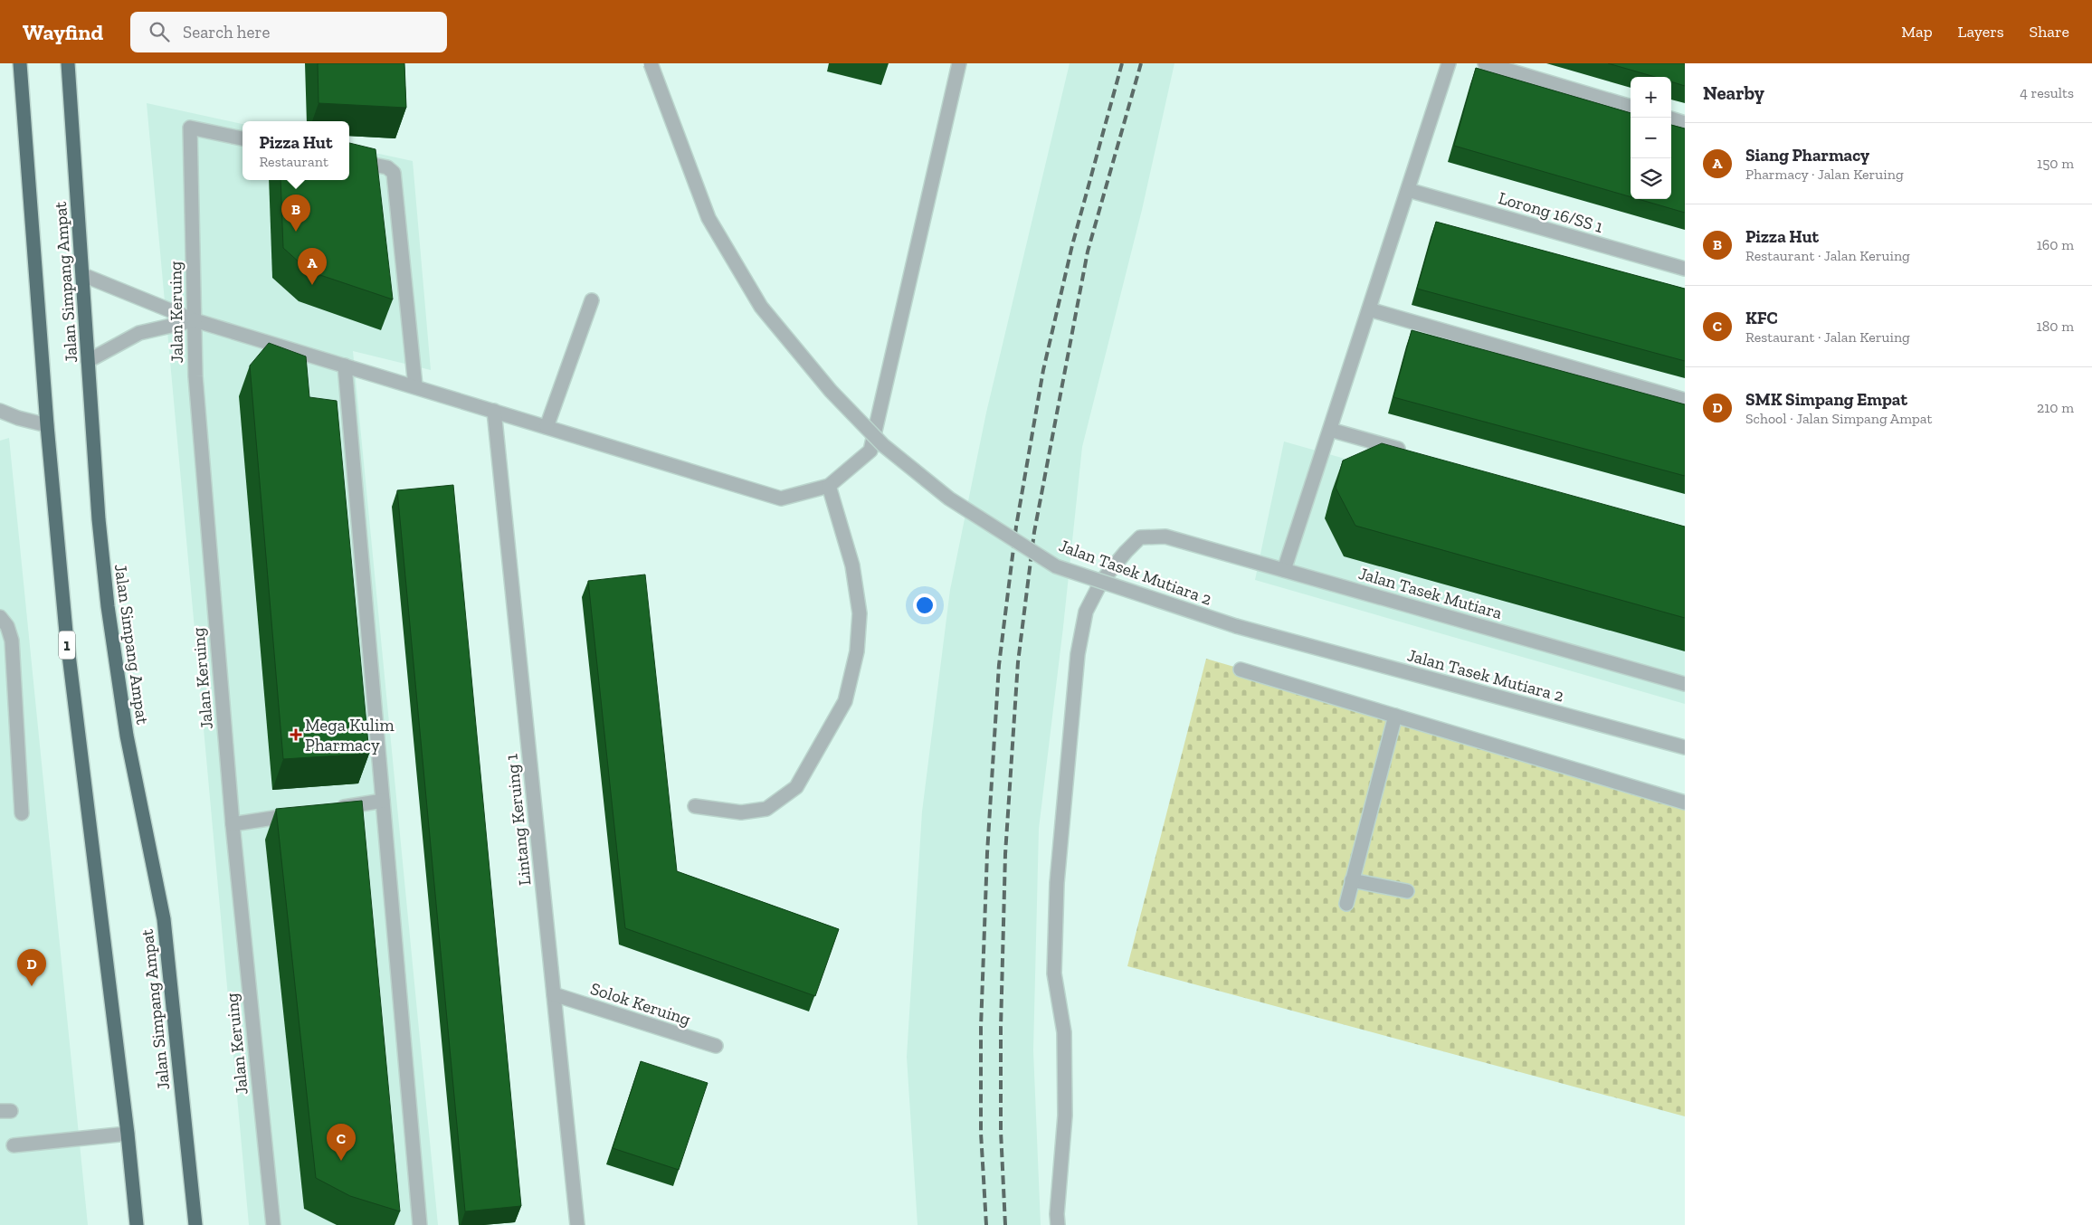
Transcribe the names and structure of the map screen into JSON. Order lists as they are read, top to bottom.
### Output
{
  "streets": {
    "highway": ["Jalan Simpang Ampat", "1"],
    "street": [
      "Lorong 16/SS 1",
      "Jalan Keruing",
      "Jalan Tasek Mutiara 2",
      "Jalan Tasek Mutiara",
      "Lintang Keruing 1",
      "Solok Keruing"
    ]
  },
  "crossings": [
    ["Lintang Keruing 1", "Solok Keruing"]
  ],
  "places": {
    "health": ["Mega Kulim Pharmacy"]
  },
  "page": {
    "header": "Wayfind",
    "search": "Search here",
    "nav": ["Map", "Layers", "Share"],
    "heading": ["Nearby", "4 results"],
    "map_buttons": ["+", "−"],
    "popup": ["Pizza Hut", "Restaurant"],
    "list": [
      {
        "mark": "A",
        "name": "Siang Pharmacy",
        "note": "Pharmacy · Jalan Keruing",
        "value": "150 m"
      },
      {
        "mark": "B",
        "name": "Pizza Hut",
        "note": "Restaurant · Jalan Keruing",
        "value": "160 m"
      },
      {
        "mark": "C",
        "name": "KFC",
        "note": "Restaurant · Jalan Keruing",
        "value": "180 m"
      },
      {
        "mark": "D",
        "name": "SMK Simpang Empat",
        "note": "School · Jalan Simpang Ampat",
        "value": "210 m"
      }
    ],
    "pins": [
      "B",
      "A",
      "D",
      "C"
    ]
  }
}
